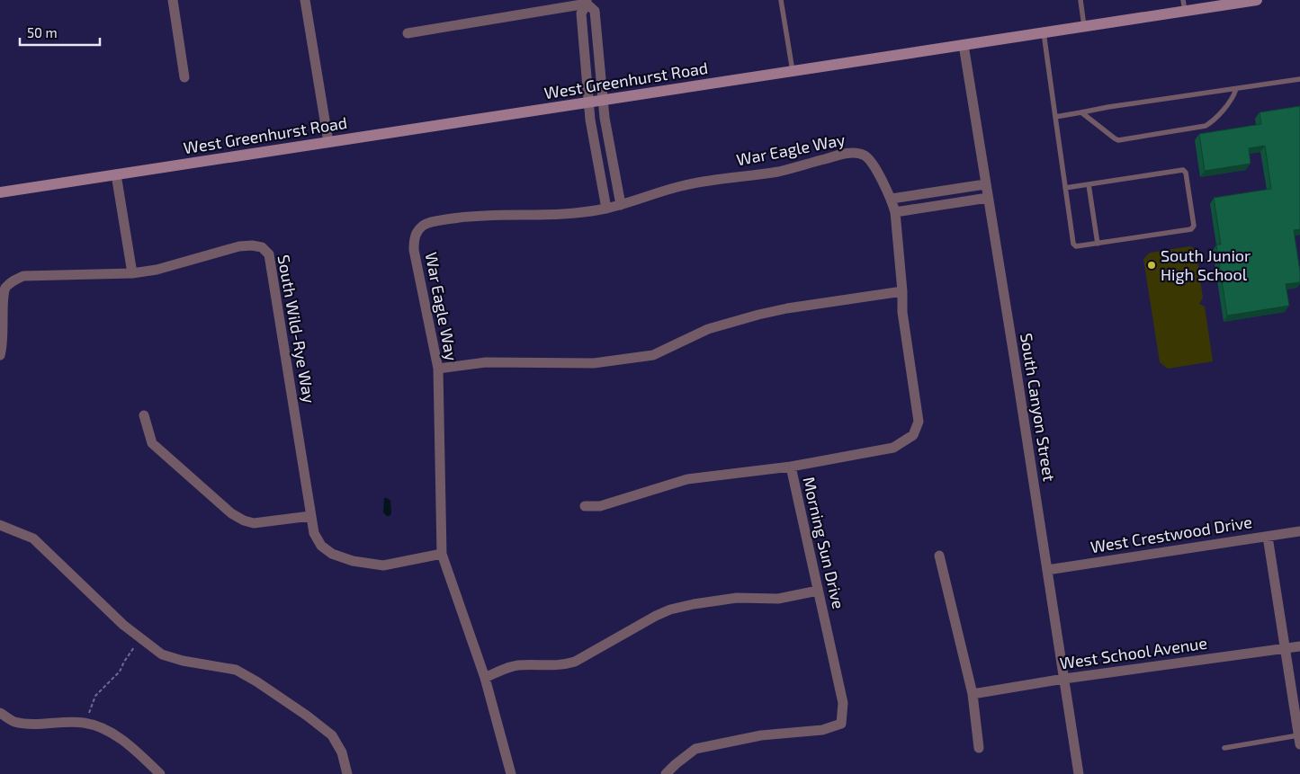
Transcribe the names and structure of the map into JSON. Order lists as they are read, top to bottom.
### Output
{
  "streets": {
    "main road": ["West Greenhurst Road"],
    "street": [
      "War Eagle Way",
      "South Wild-Rye Way",
      "South Canyon Street",
      "West Crestwood Drive",
      "Morning Sun Drive",
      "West School Avenue"
    ]
  },
  "crossings": [
    ["West Greenhurst Road", "South Canyon Street"],
    ["War Eagle Way", "Morning Sun Drive"],
    ["South Canyon Street", "West Crestwood Drive"],
    ["South Canyon Street", "West School Avenue"]
  ],
  "places": ["South Junior High School"],
  "scale_bar": "50 m"
}
